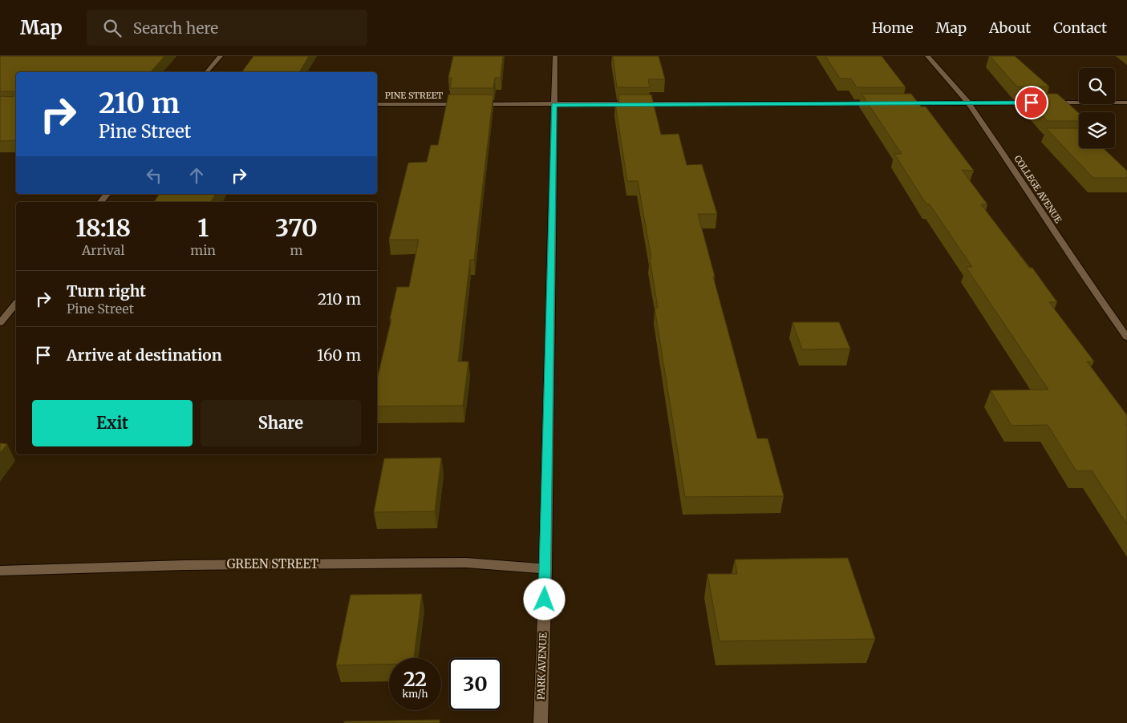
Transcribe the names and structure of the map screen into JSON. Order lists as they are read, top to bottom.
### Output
{
  "streets": {
    "street": [
      "PINE STREET",
      "COLLEGE AVENUE",
      "GREEN STREET",
      "PARK AVENUE"
    ]
  },
  "crossings": [
    ["GREEN STREET", "PARK AVENUE"]
  ],
  "page": {
    "header": "Map",
    "search": "Search here",
    "nav": [
      "Home",
      "Map",
      "About",
      "Contact"
    ],
    "turn": ["210 m", "Pine Street"],
    "eta": [
      "18:18",
      "Arrival",
      "1",
      "min",
      "370",
      "m"
    ],
    "list": [
      {
        "name": "Turn right",
        "note": "Pine Street",
        "value": "210 m"
      },
      {
        "name": "Arrive at destination",
        "value": "160 m"
      }
    ],
    "buttons": ["Exit", "Share"],
    "speed": "22 km/h",
    "limit": "30"
  }
}
